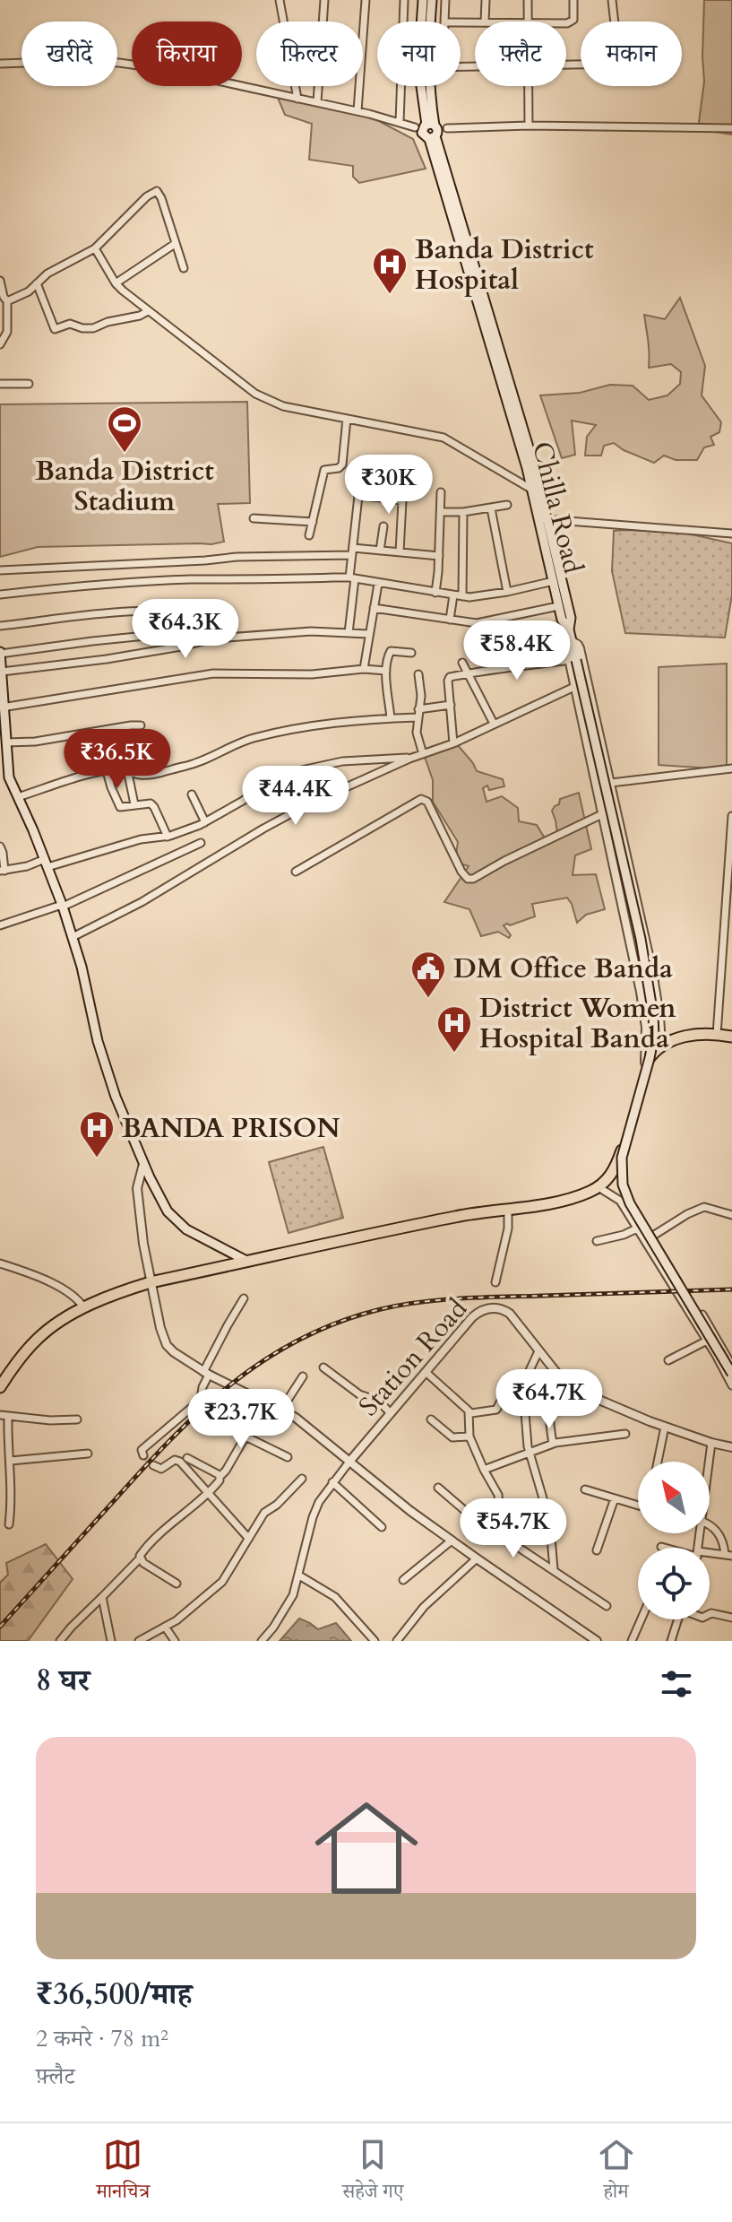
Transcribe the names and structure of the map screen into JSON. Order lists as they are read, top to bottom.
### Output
{
  "streets": {
    "main road": ["Chilla Road"],
    "street": ["Station Road"]
  },
  "places": {
    "hospital": ["Banda District Hospital", "District Women Hospital Banda", "BANDA PRISON"],
    "sports": ["Banda District Stadium"],
    "public building": ["DM Office Banda"]
  },
  "north": "top left",
  "page": {
    "chip": [
      "खरीदें",
      "किराया",
      "फ़िल्टर",
      "नया",
      "फ़्लैट",
      "मकान"
    ],
    "price": [
      "₹30K",
      "₹64.3K",
      "₹58.4K",
      "₹36.5K",
      "₹44.4K",
      "₹64.7K",
      "₹23.7K",
      "₹54.7K"
    ],
    "heading": "8 घर",
    "list": [
      {
        "name": "₹36,500/माह",
        "note": "2 कमरे · 78 m² · फ़्लैट"
      }
    ],
    "tabs": ["मानचित्र", "सहेजे गए", "होम"]
  }
}
